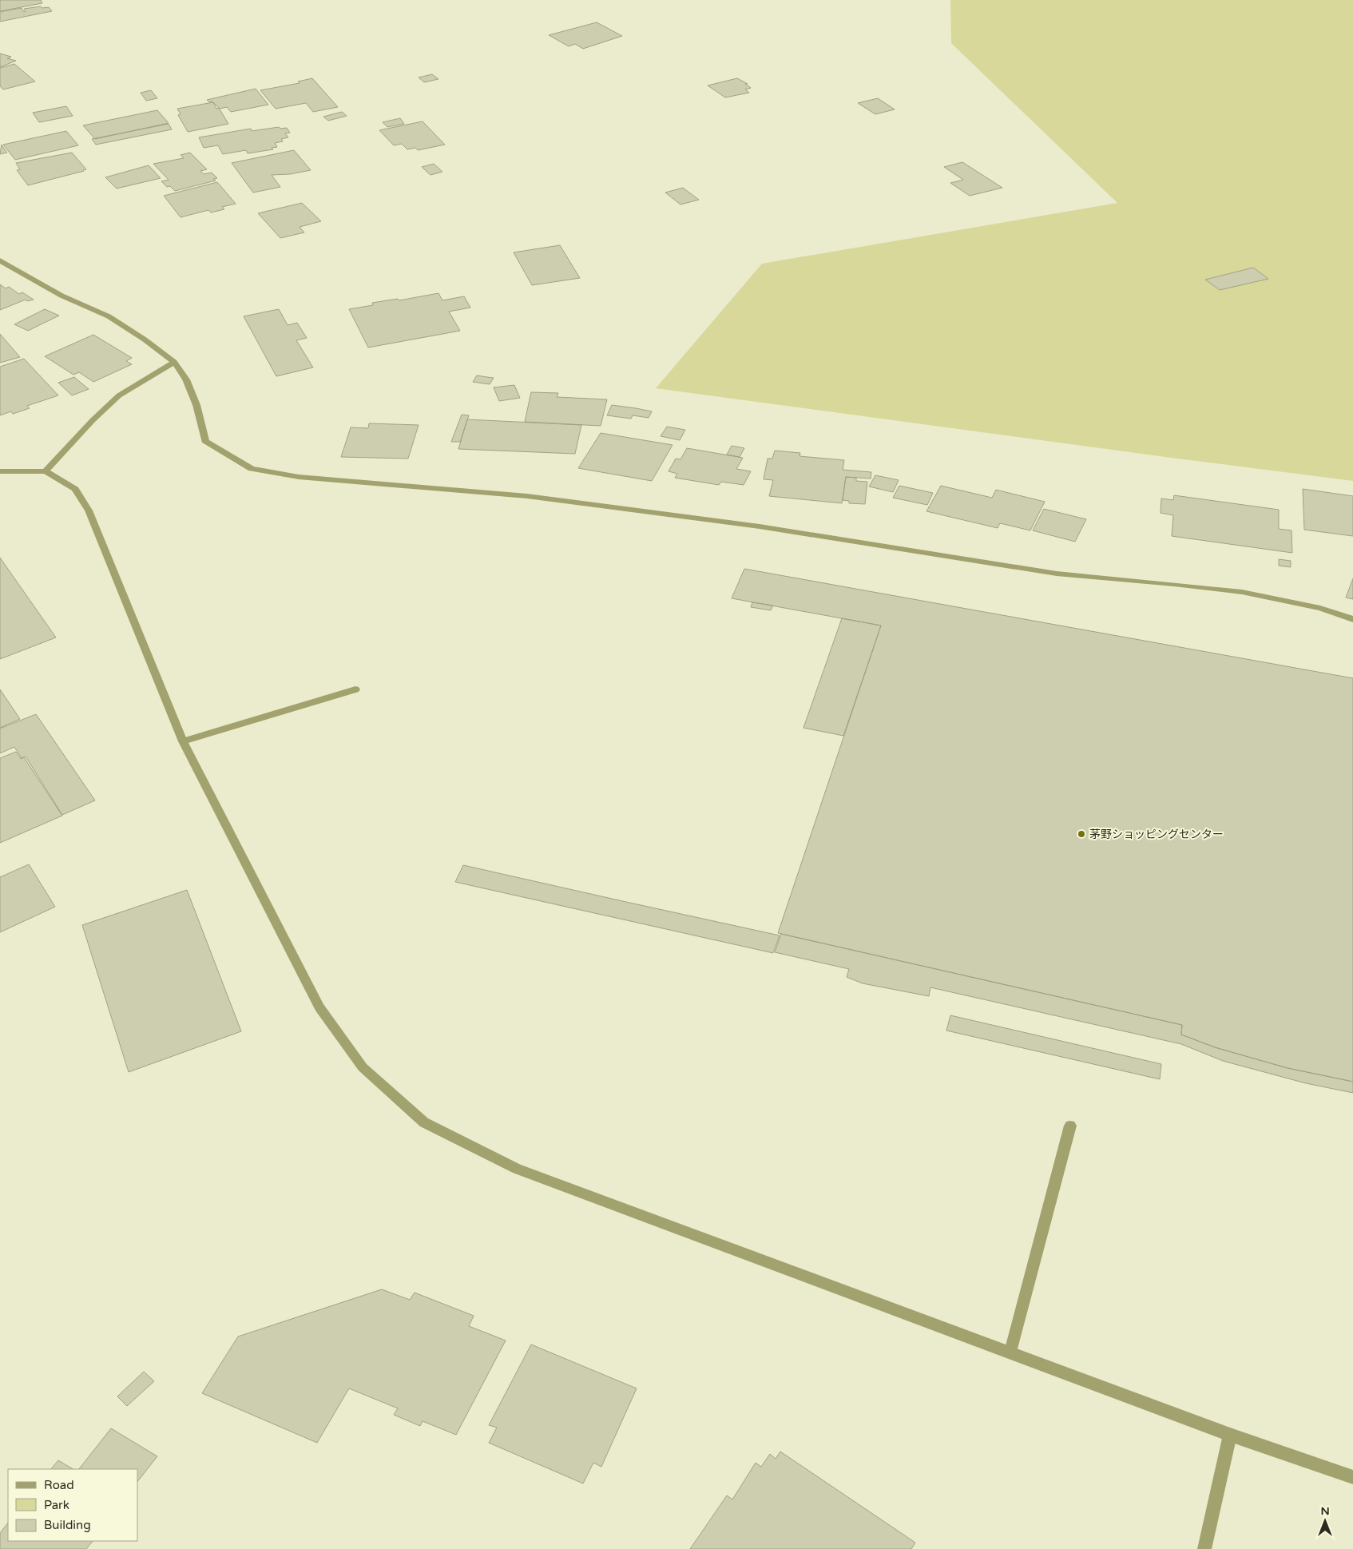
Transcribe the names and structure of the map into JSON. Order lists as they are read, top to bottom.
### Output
{
  "places": ["茅野ショッピングセンター"],
  "legend": ["Road", "Park", "Building"],
  "north": "top"
}
